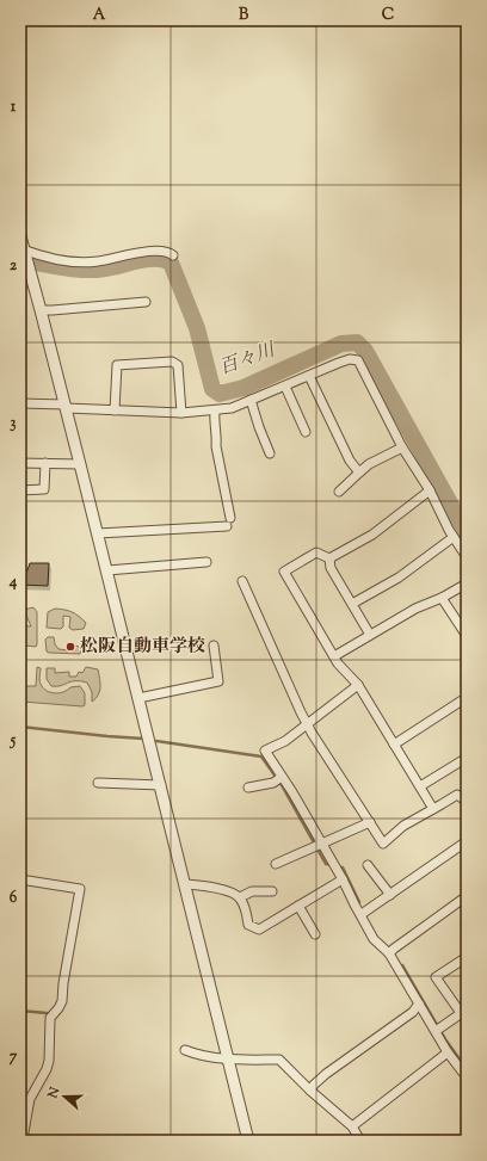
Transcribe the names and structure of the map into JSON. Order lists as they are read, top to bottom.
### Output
{
  "water": ["百々川"],
  "places": ["松阪自動車学校"],
  "north": "left",
  "grid": {
    "columns": ["A", "B", "C"],
    "rows": [
      "1",
      "2",
      "3",
      "4",
      "5",
      "6",
      "7"
    ]
  }
}
